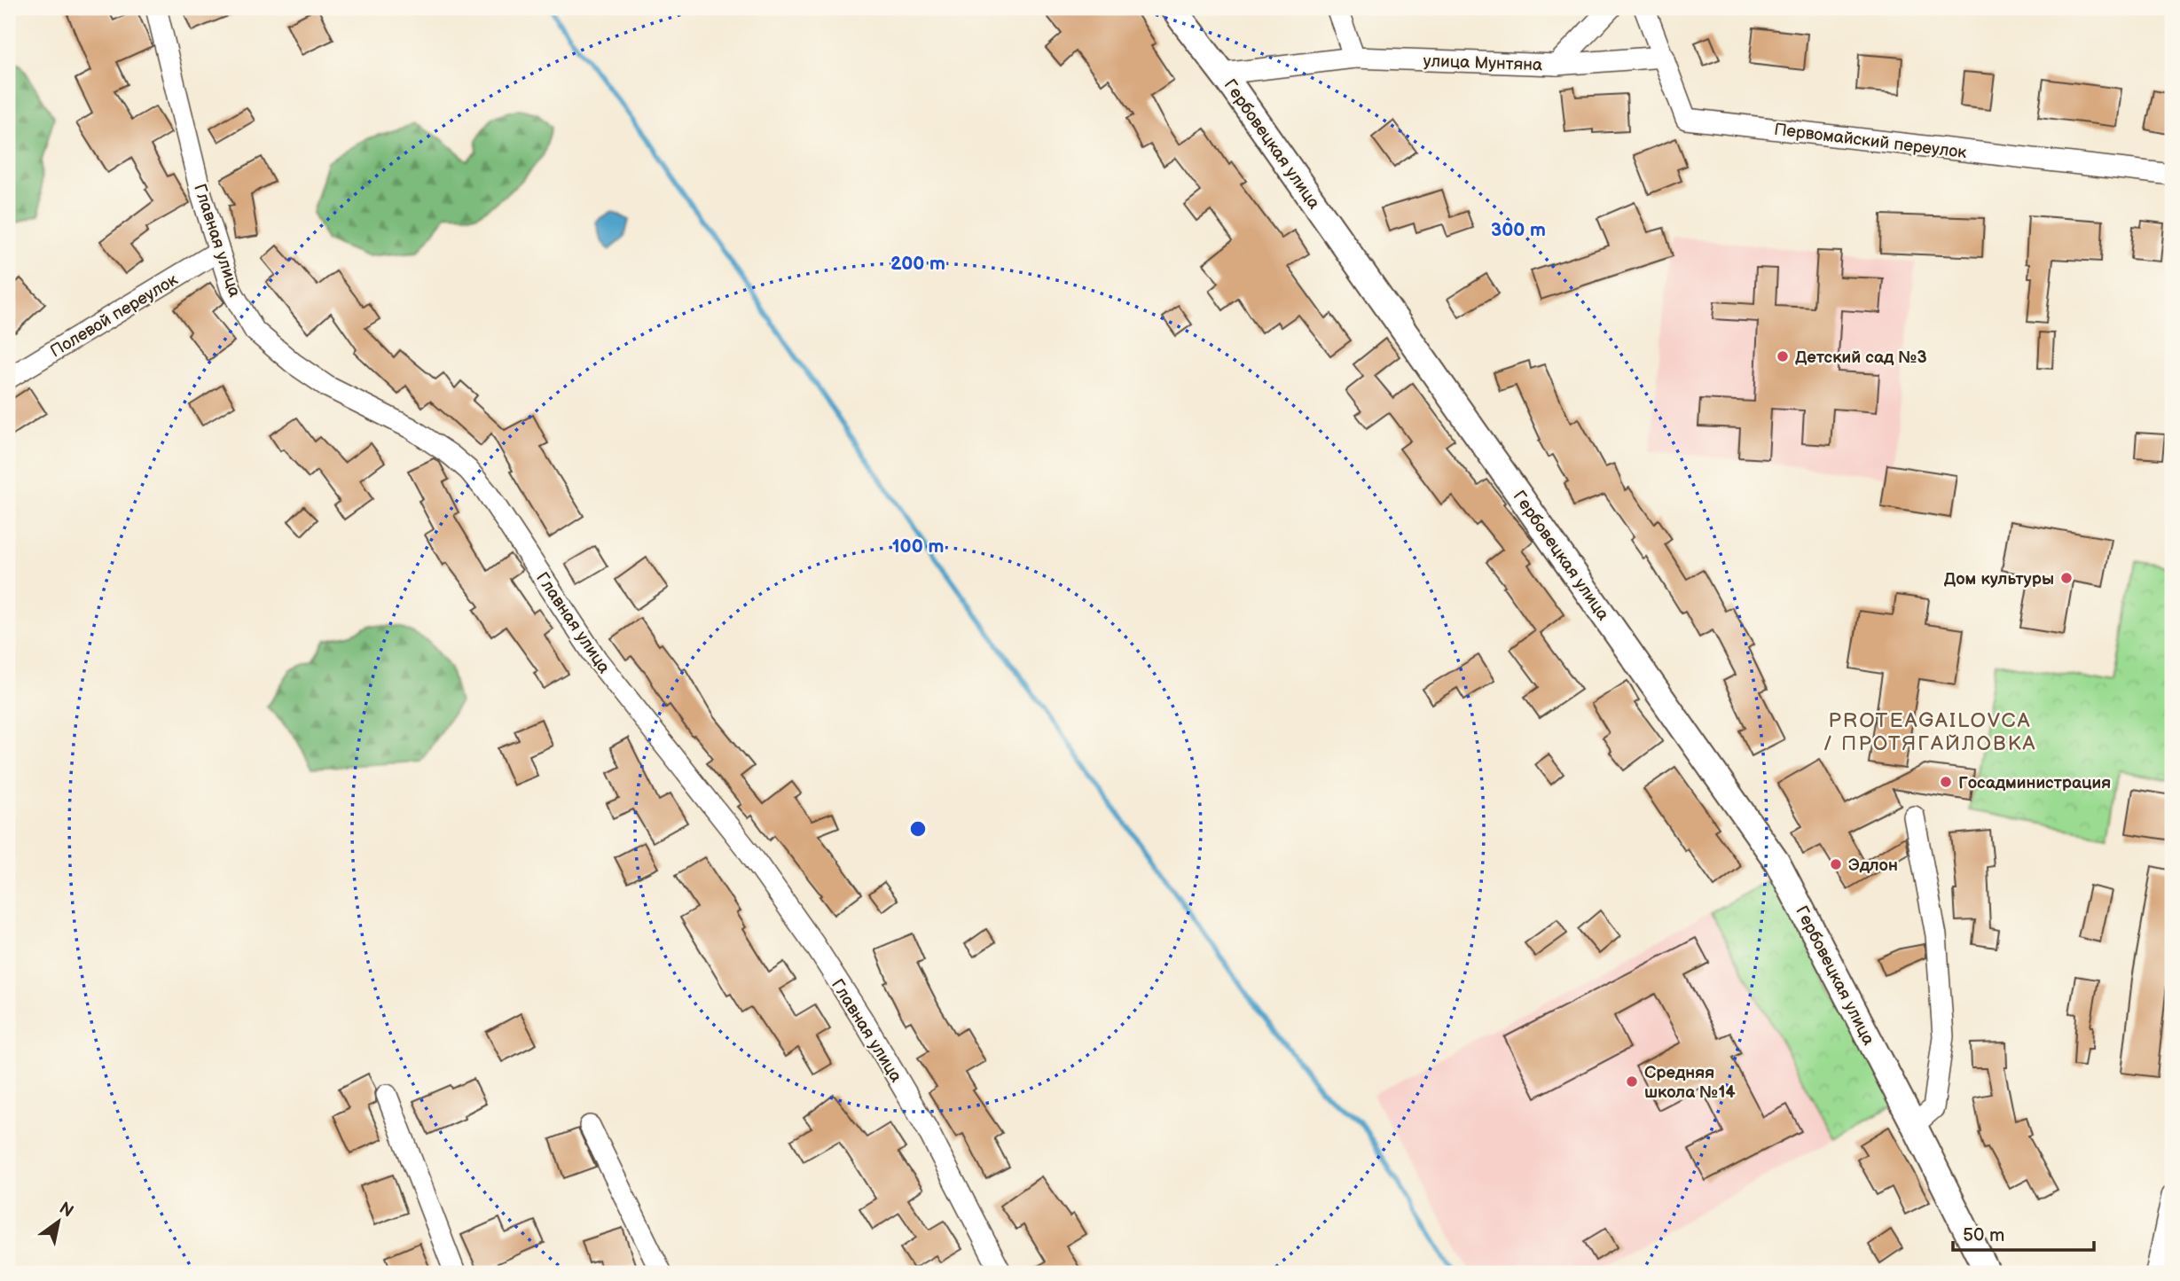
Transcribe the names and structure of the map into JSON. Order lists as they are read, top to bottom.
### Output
{
  "streets": {
    "street": [
      "улица Мунтяна",
      "Первомайский переулок",
      "Гербовецкая улица",
      "Главная улица",
      "Полевой переулок"
    ]
  },
  "crossings": [
    ["улица Мунтяна", "Первомайский переулок"],
    ["улица Мунтяна", "Гербовецкая улица"],
    ["Главная улица", "Полевой переулок"]
  ],
  "districts": ["PROTEAGAILOVCA / ПРОТЯГАЙЛОВКА"],
  "places": [
    "Детский сад №3",
    "Дом культуры",
    "Госадминистрация",
    "Эдлон",
    "Средняя школа №14"
  ],
  "scale_bar": "50 m",
  "north": "top right",
  "rings": ["300 m", "200 m", "100 m"]
}
